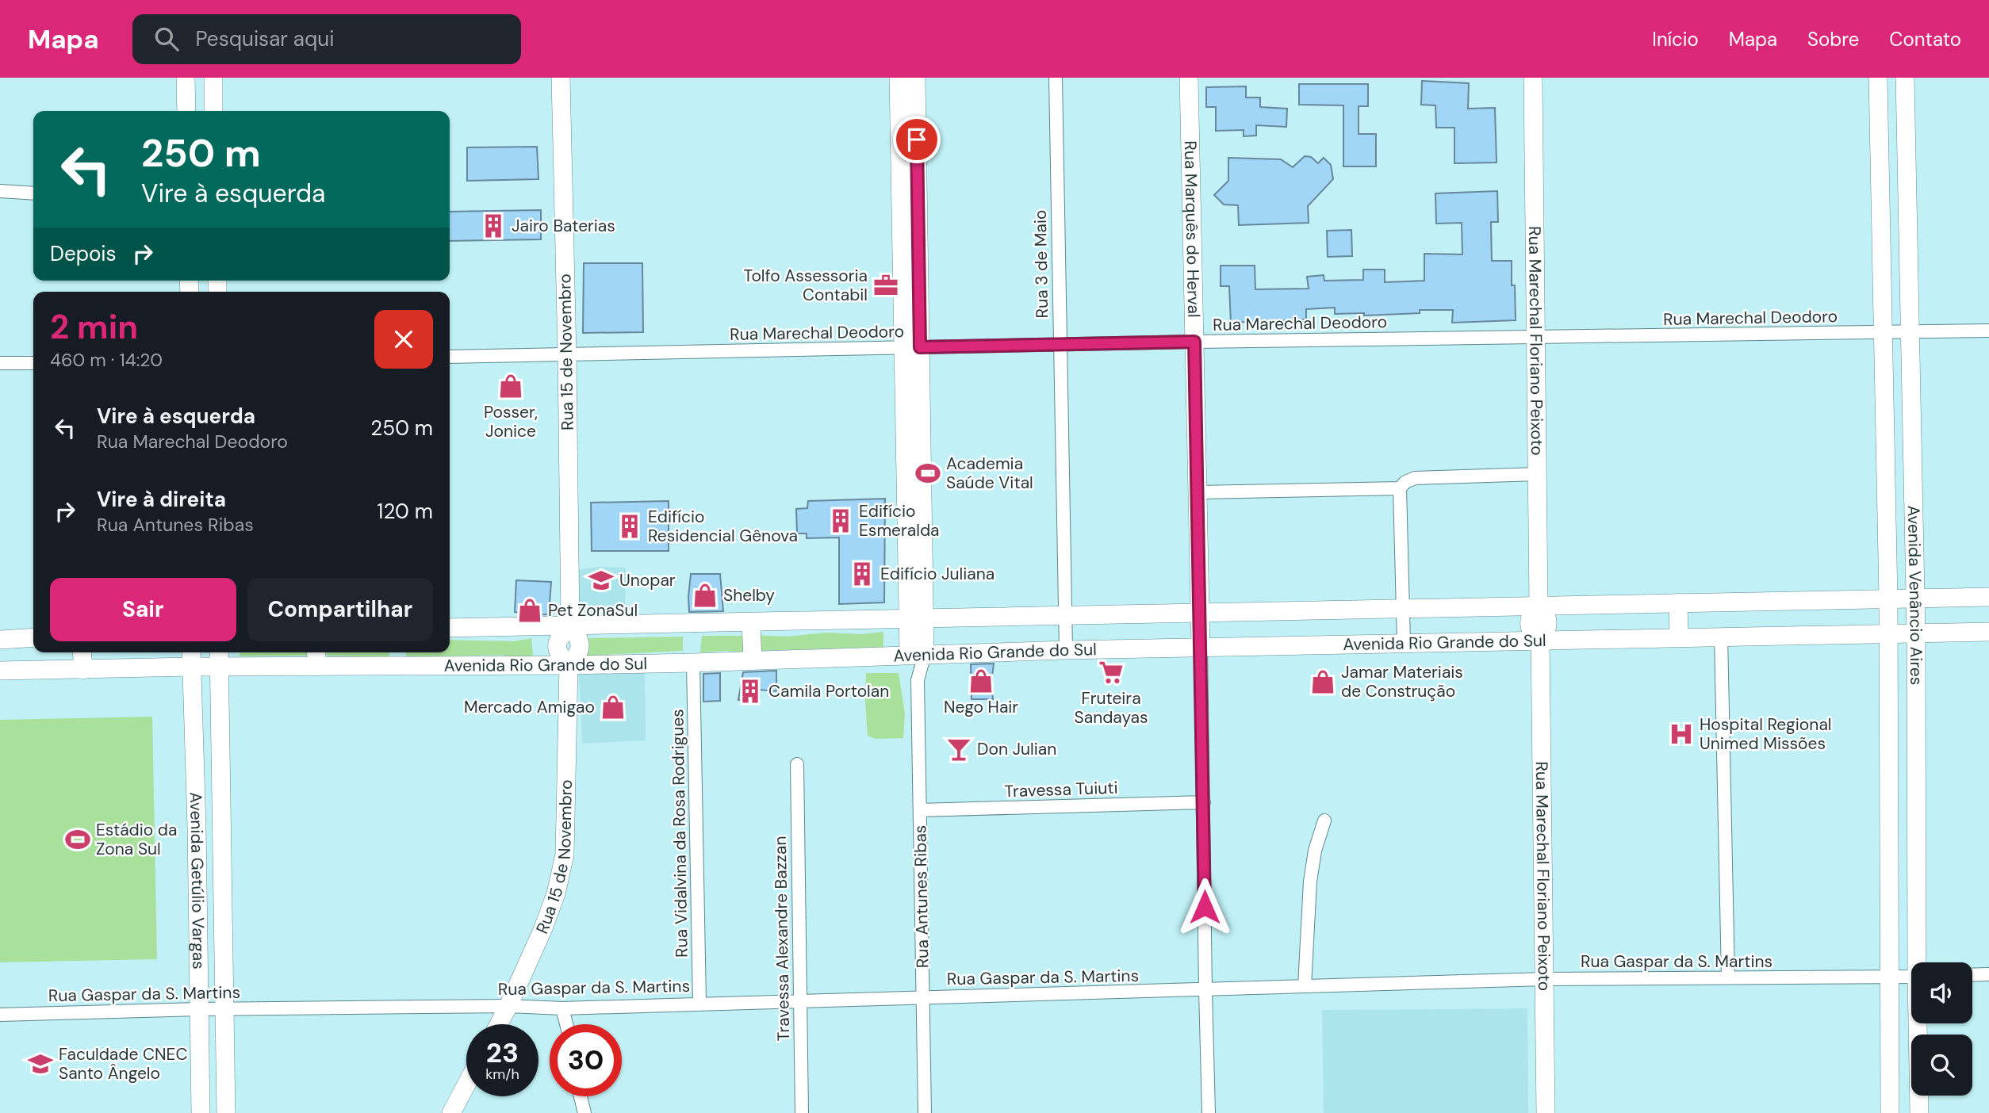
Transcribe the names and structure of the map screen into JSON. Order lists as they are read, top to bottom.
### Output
{
  "streets": {
    "main road": [
      "Rua Marquês do Herval",
      "Rua Marechal Floriano Peixoto",
      "Rua 15 de Novembro",
      "Avenida Venâncio Aires",
      "Avenida Rio Grande do Sul",
      "Avenida Getúlio Vargas",
      "Rua Antunes Ribas"
    ],
    "street": [
      "Rua 3 de Maio",
      "Rua Marechal Deodoro",
      "Travessa Tuiuti",
      "Rua Vidalvina da Rosa Rodrigues",
      "Travessa Alexandre Bazzan",
      "Rua Gaspar da S. Martins"
    ]
  },
  "crossings": [
    ["Rua Marquês do Herval", "Rua Marechal Deodoro"],
    ["Rua Marquês do Herval", "Avenida Rio Grande do Sul"],
    ["Rua Marquês do Herval", "Travessa Tuiuti"],
    ["Rua Marquês do Herval", "Rua Gaspar da S. Martins"],
    ["Rua 3 de Maio", "Rua Marechal Deodoro"],
    ["Rua 3 de Maio", "Avenida Rio Grande do Sul"],
    ["Rua Marechal Deodoro", "Rua Marechal Floriano Peixoto"],
    ["Rua Marechal Deodoro", "Rua 15 de Novembro"],
    ["Rua Marechal Deodoro", "Avenida Venâncio Aires"],
    ["Rua Marechal Deodoro", "Rua Antunes Ribas"],
    ["Rua Marechal Floriano Peixoto", "Avenida Rio Grande do Sul"],
    ["Rua Marechal Floriano Peixoto", "Rua Gaspar da S. Martins"],
    ["Rua 15 de Novembro", "Avenida Rio Grande do Sul"],
    ["Rua 15 de Novembro", "Rua Gaspar da S. Martins"],
    ["Avenida Venâncio Aires", "Avenida Rio Grande do Sul"],
    ["Avenida Venâncio Aires", "Rua Gaspar da S. Martins"],
    ["Avenida Rio Grande do Sul", "Rua Vidalvina da Rosa Rodrigues"],
    ["Avenida Rio Grande do Sul", "Avenida Getúlio Vargas"],
    ["Avenida Rio Grande do Sul", "Rua Antunes Ribas"],
    ["Travessa Tuiuti", "Rua Antunes Ribas"],
    ["Rua Vidalvina da Rosa Rodrigues", "Rua Gaspar da S. Martins"],
    ["Avenida Getúlio Vargas", "Rua Gaspar da S. Martins"],
    ["Rua Antunes Ribas", "Rua Gaspar da S. Martins"],
    ["Travessa Alexandre Bazzan", "Rua Gaspar da S. Martins"]
  ],
  "places": {
    "building": [
      "Jairo Baterias",
      "Edifício Esmeralda",
      "Edifício Residencial Gênova",
      "Edifício Juliana",
      "Camila Portolan"
    ],
    "office": ["Tolfo Assessoria Contabil"],
    "shop": [
      "Posser, Jonice",
      "Shelby",
      "Pet ZonaSul",
      "Nego Hair",
      "Jamar Materiais de Construção",
      "Mercado Amigao"
    ],
    "sports": ["Academia Saúde Vital", "Estádio da Zona Sul"],
    "school or university": ["Unopar", "Faculdade CNEC Santo Ângelo"],
    "supermarket": ["Fruteira Sandayas"],
    "hospital": ["Hospital Regional Unimed Missões"],
    "bar": ["Don Julian"]
  },
  "page": {
    "header": "Mapa",
    "search": "Pesquisar aqui",
    "nav": [
      "Início",
      "Mapa",
      "Sobre",
      "Contato"
    ],
    "turn": ["250 m", "Vire à esquerda"],
    "then": "Depois",
    "heading": ["2 min", "460 m · 14:20"],
    "list": [
      {
        "name": "Vire à esquerda",
        "note": "Rua Marechal Deodoro",
        "value": "250 m"
      },
      {
        "name": "Vire à direita",
        "note": "Rua Antunes Ribas",
        "value": "120 m"
      }
    ],
    "buttons": ["Sair", "Compartilhar"],
    "speed": "23 km/h",
    "limit": "30"
  }
}
